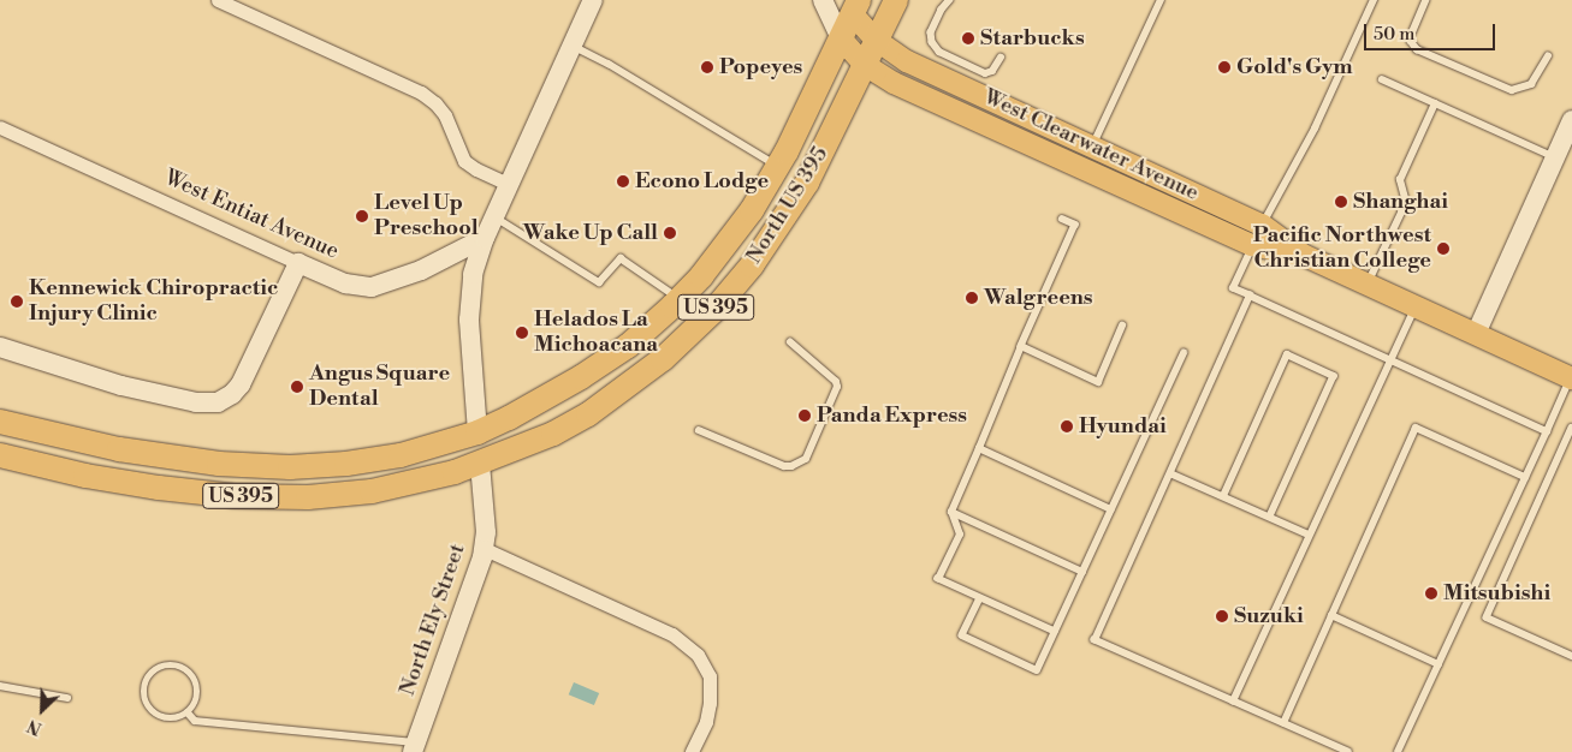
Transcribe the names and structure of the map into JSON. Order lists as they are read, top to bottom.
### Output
{
  "streets": {
    "highway": ["North US 395", "US 395"],
    "main road": ["West Clearwater Avenue"],
    "street": ["West Entiat Avenue", "North Ely Street"]
  },
  "crossings": [
    ["West Clearwater Avenue", "North US 395"],
    ["North US 395", "US 395"],
    ["North US 395", "North Ely Street"],
    ["US 395", "North Ely Street"]
  ],
  "places": [
    "Starbucks",
    "Popeyes",
    "Gold's Gym",
    "Econo Lodge",
    "Shanghai",
    "Level Up Preschool",
    "Wake Up Call",
    "Pacific Northwest Christian College",
    "Walgreens",
    "Kennewick Chiropractic Injury Clinic",
    "Helados La Michoacana",
    "Angus Square Dental",
    "Panda Express",
    "Hyundai",
    "Mitsubishi",
    "Suzuki"
  ],
  "scale_bar": "50 m",
  "north": "bottom left"
}
